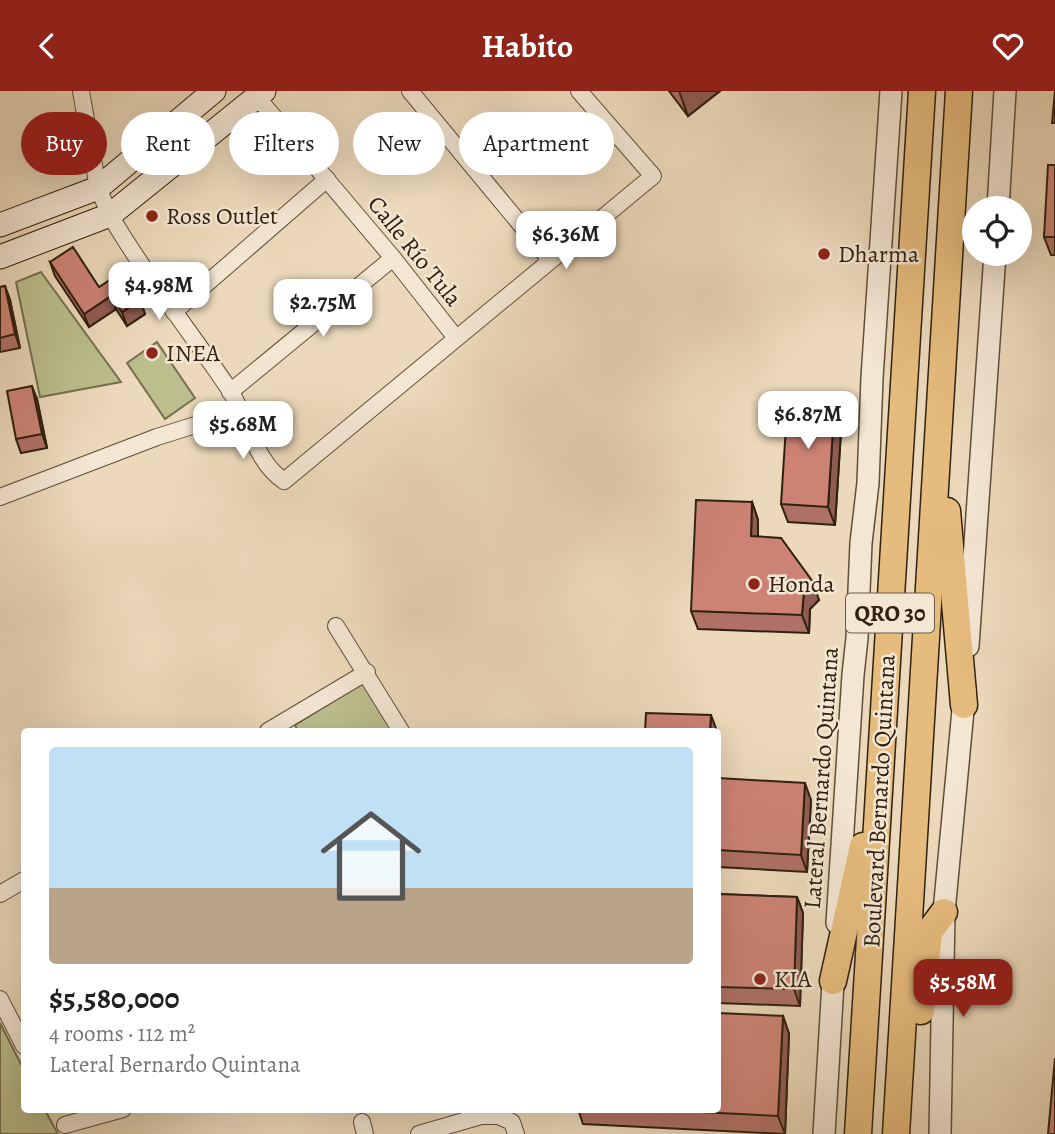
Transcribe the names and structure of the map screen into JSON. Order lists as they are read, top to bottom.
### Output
{
  "streets": {
    "main road": ["QRO 30", "Boulevard Bernardo Quintana"],
    "street": ["Calle Río Tula", "Lateral Bernardo Quintana"]
  },
  "places": [
    "Ross Outlet",
    "Dharma",
    "INEA",
    "Honda",
    "KIA"
  ],
  "page": {
    "header": "Habito",
    "chip": [
      "Buy",
      "Rent",
      "Filters",
      "New",
      "Apartment"
    ],
    "price": [
      "$6.36M",
      "$4.98M",
      "$2.75M",
      "$6.87M",
      "$5.68M",
      "$5.58M"
    ],
    "list": [
      {
        "name": "$5,580,000",
        "note": "4 rooms · 112 m² · Lateral Bernardo Quintana"
      }
    ]
  }
}
